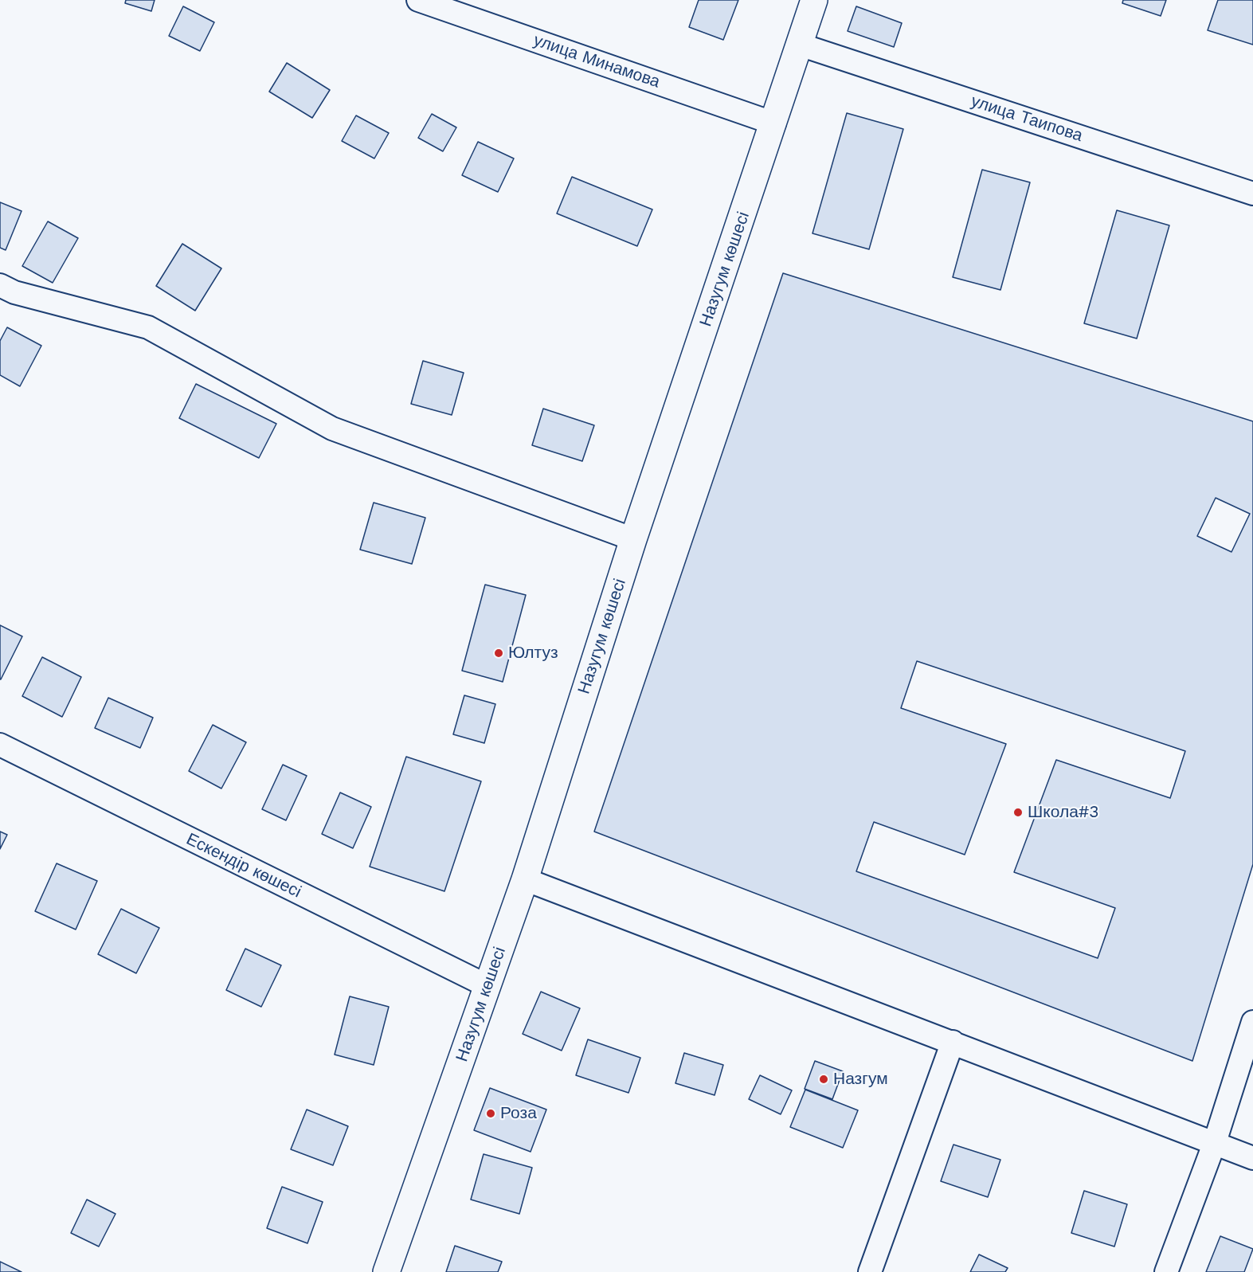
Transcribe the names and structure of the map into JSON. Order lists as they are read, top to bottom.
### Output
{
  "streets": {
    "street": [
      "улица Минамова",
      "улица Таипова",
      "Назугум көшесі",
      "Ескендір көшесі"
    ]
  },
  "crossings": [
    ["улица Минамова", "Назугум көшесі"],
    ["улица Таипова", "Назугум көшесі"],
    ["Назугум көшесі", "Ескендір көшесі"]
  ],
  "places": [
    "Юлтуз",
    "Школа#3",
    "Назгум",
    "Роза"
  ]
}
